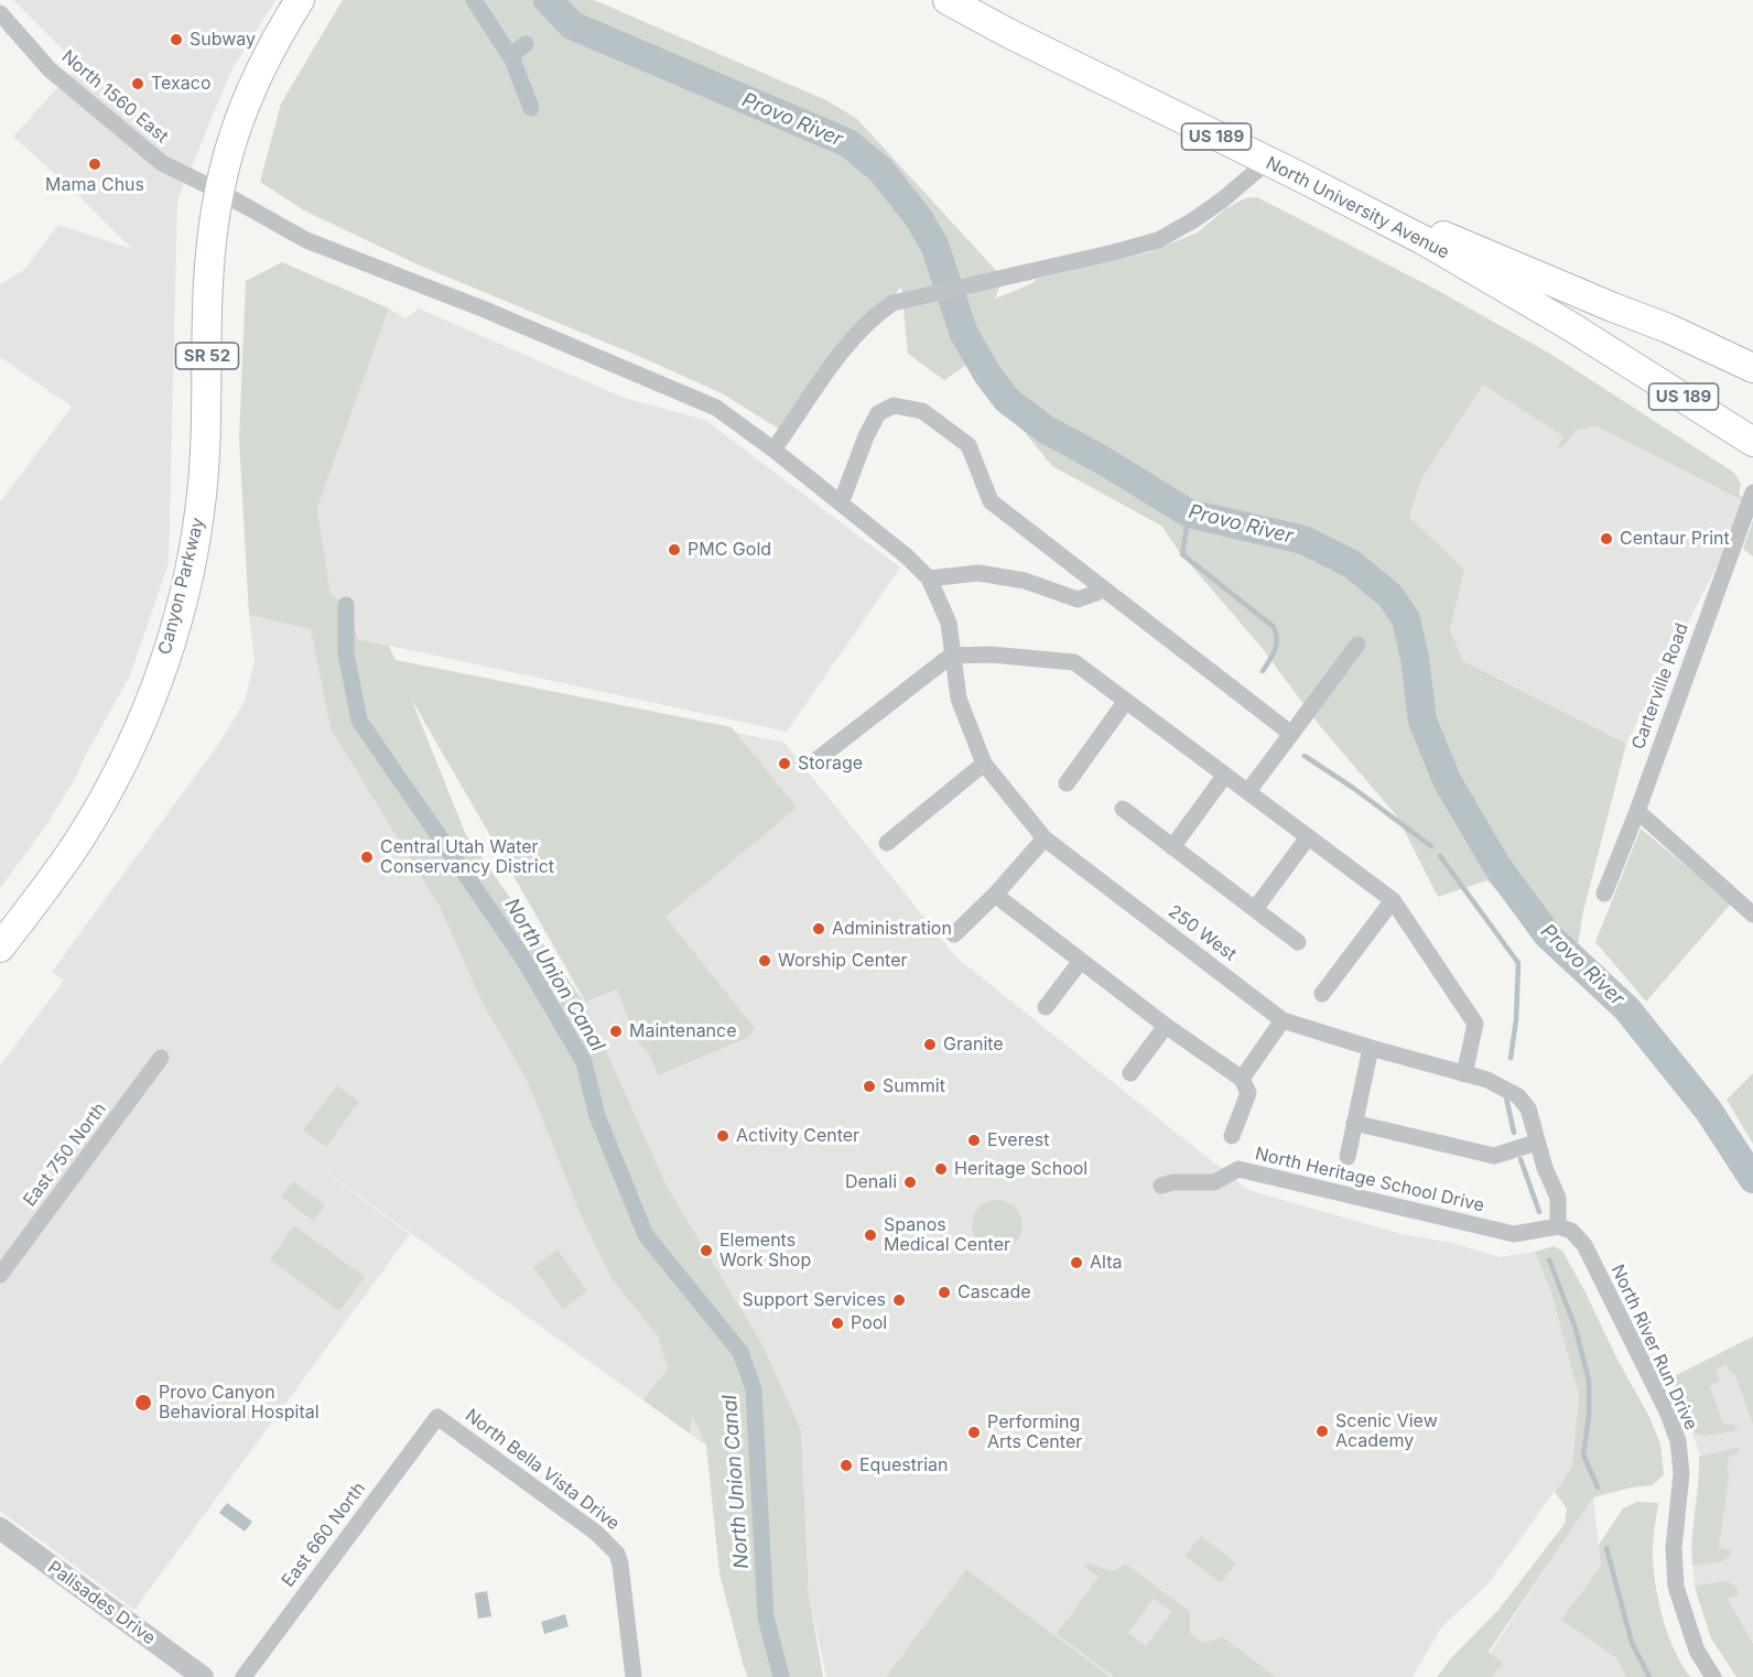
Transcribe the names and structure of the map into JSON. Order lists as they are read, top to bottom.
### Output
{
  "streets": {
    "highway": [
      "US 189",
      "North University Avenue",
      "SR 52",
      "Canyon Parkway"
    ],
    "street": [
      "North 1560 East",
      "Carterville Road",
      "250 West",
      "East 750 North",
      "North Heritage School Drive",
      "North River Run Drive",
      "North Bella Vista Drive",
      "East 660 North",
      "Palisades Drive"
    ]
  },
  "crossings": [
    ["North 1560 East", "Canyon Parkway"],
    ["North 1560 East", "250 West"],
    ["250 West", "North Heritage School Drive"],
    ["250 West", "North River Run Drive"],
    ["North Heritage School Drive", "North River Run Drive"],
    ["North Bella Vista Drive", "East 660 North"]
  ],
  "water": ["Provo River", "North Union Canal"],
  "places": [
    "Subway",
    "Texaco",
    "Mama Chus",
    "Centaur Print",
    "PMC Gold",
    "Storage",
    "Central Utah Water Conservancy District",
    "Administration",
    "Worship Center",
    "Maintenance",
    "Granite",
    "Summit",
    "Activity Center",
    "Everest",
    "Heritage School",
    "Denali",
    "Spanos Medical Center",
    "Elements Work Shop",
    "Alta",
    "Cascade",
    "Support Services",
    "Pool",
    "Provo Canyon Behavioral Hospital",
    "Scenic View Academy",
    "Performing Arts Center",
    "Equestrian"
  ]
}
